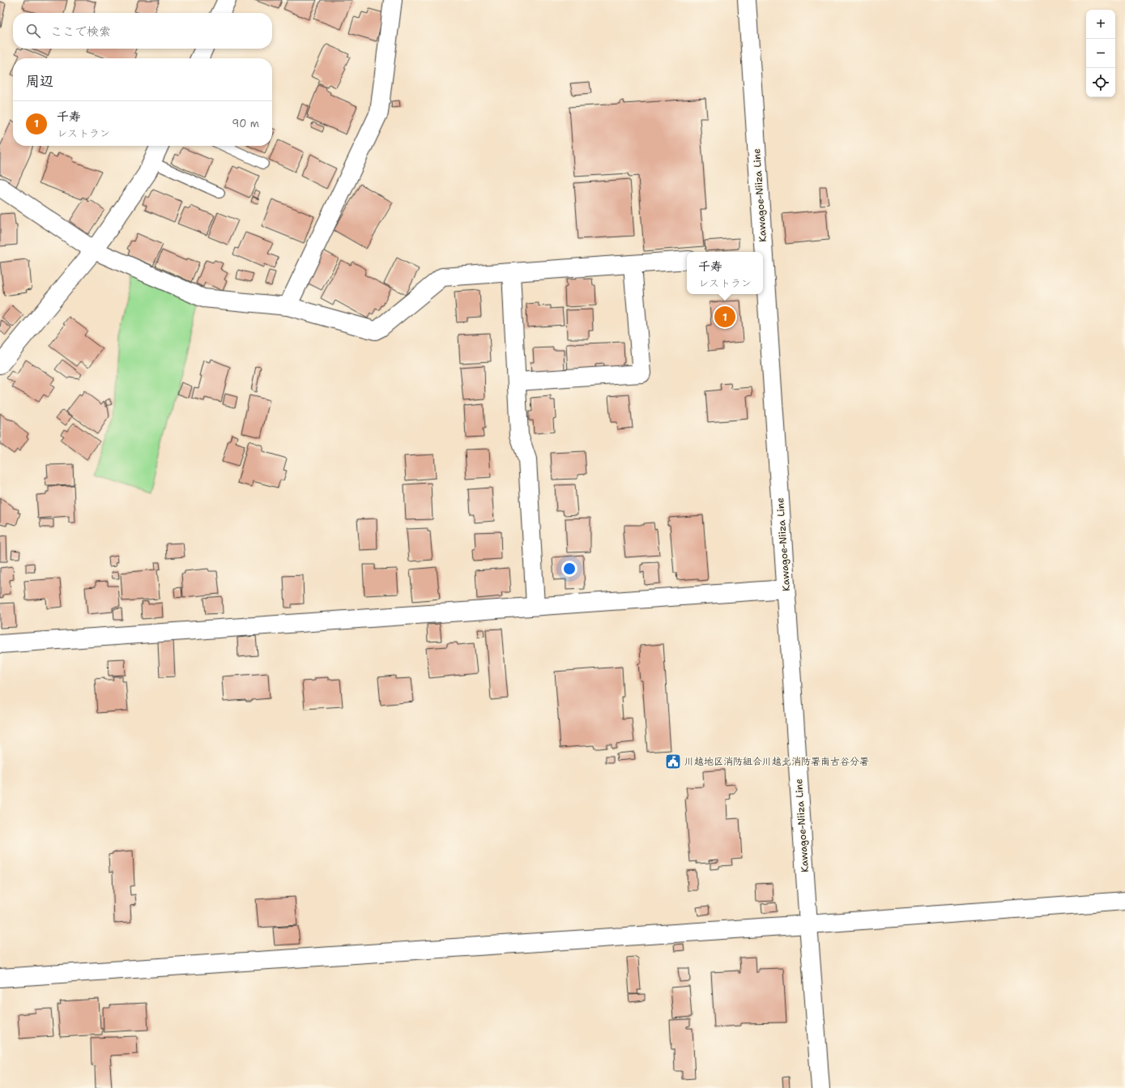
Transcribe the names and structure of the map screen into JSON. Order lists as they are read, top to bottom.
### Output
{
  "streets": {
    "street": ["Kawagoe-Niiza Line"]
  },
  "places": {
    "public building": ["川越地区消防組合川越北消防署南古谷分署"]
  },
  "page": {
    "map_buttons": ["+", "−"],
    "search": "ここで検索",
    "heading": "周辺",
    "list": [
      {
        "mark": "1",
        "name": "千寿",
        "note": "レストラン",
        "value": "90 m"
      }
    ],
    "popup": ["千寿", "レストラン"],
    "pins": "1"
  }
}
